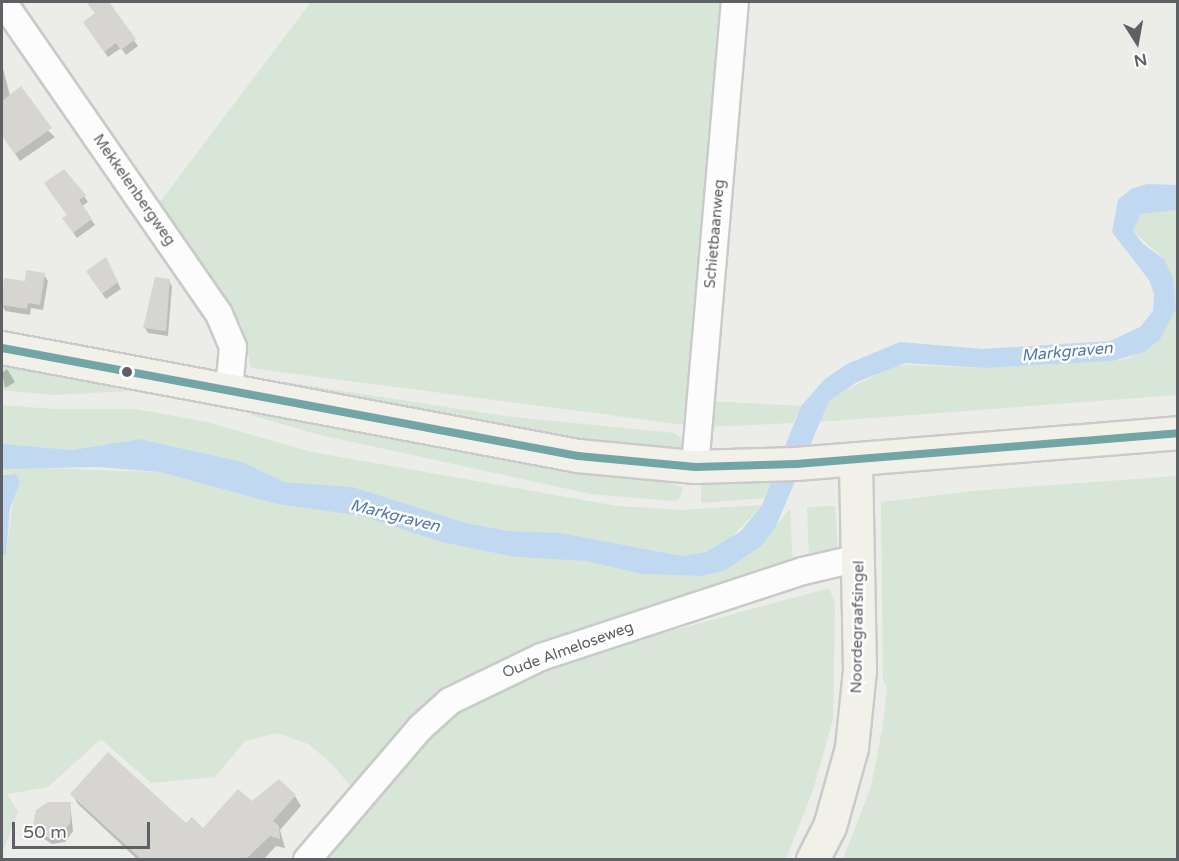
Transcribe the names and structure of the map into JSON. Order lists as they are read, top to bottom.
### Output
{
  "streets": {
    "main road": ["Noordegraafsingel"],
    "street": ["Mekkelenbergweg", "Schietbaanweg", "Oude Almeloseweg"]
  },
  "crossings": [
    ["Noordegraafsingel", "Oude Almeloseweg"]
  ],
  "water": ["Markgraven"],
  "scale_bar": "50 m",
  "north": "bottom"
}
